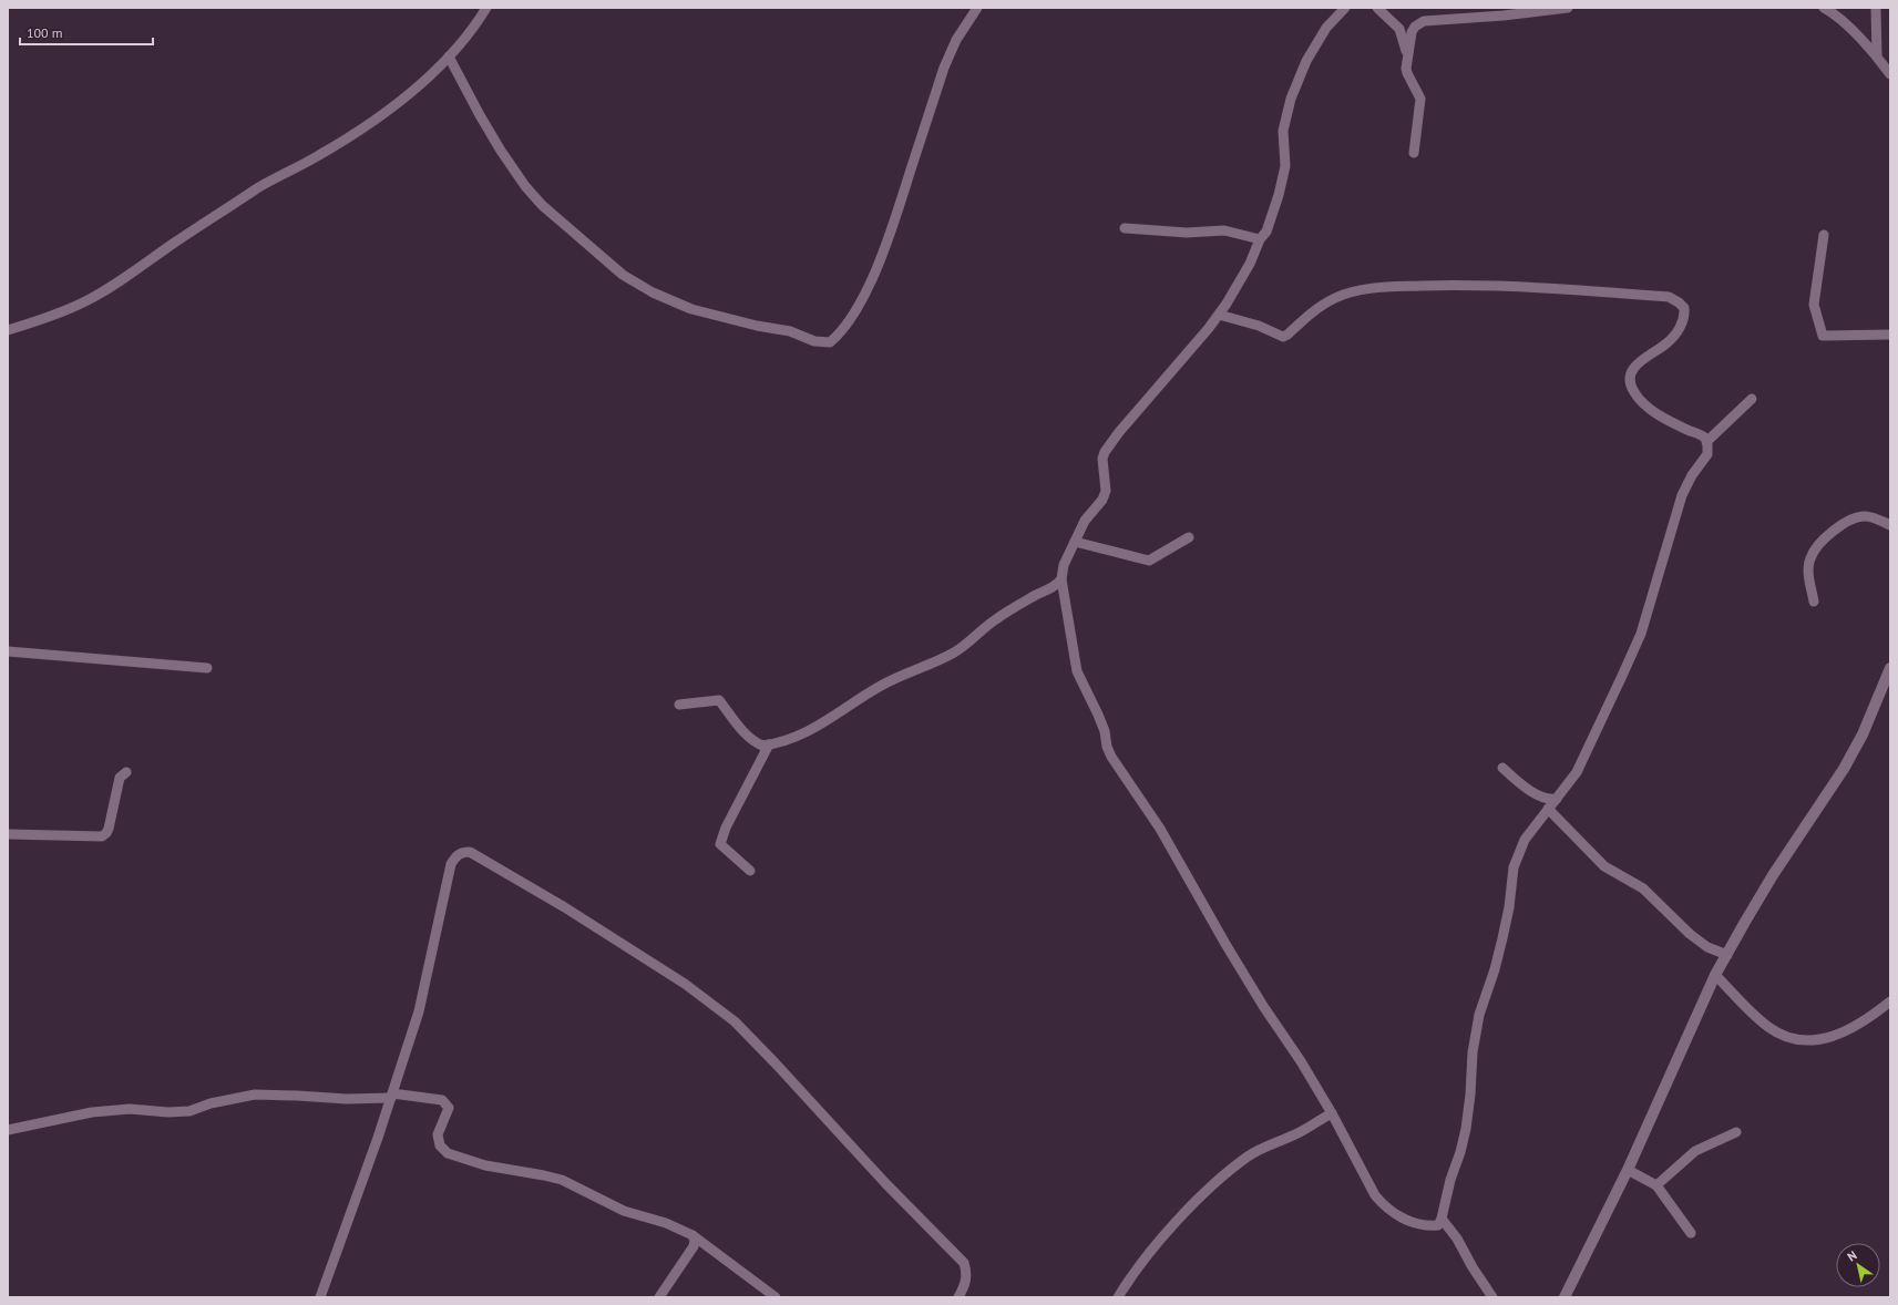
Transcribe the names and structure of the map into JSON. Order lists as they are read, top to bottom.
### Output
{
  "scale_bar": "100 m",
  "north": "top left"
}
